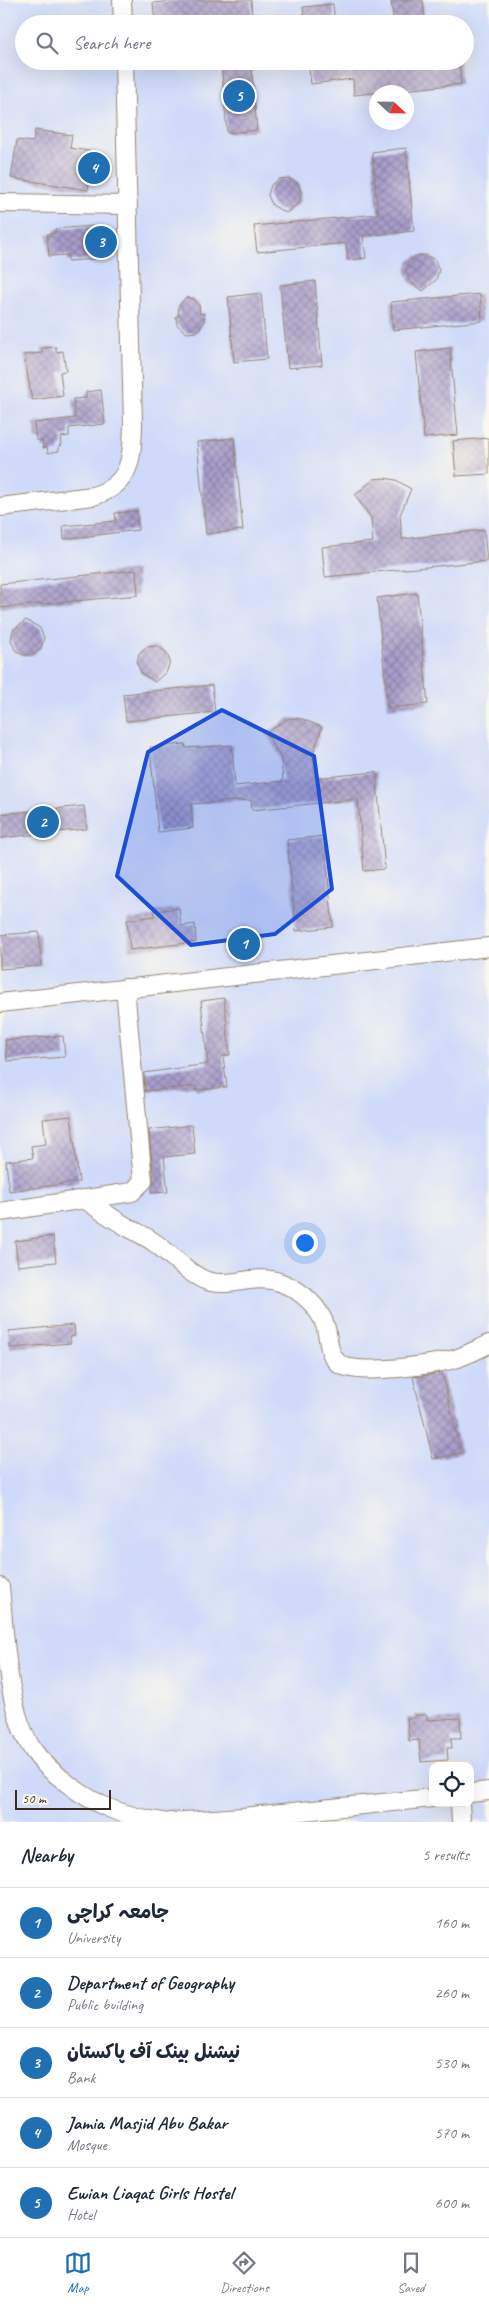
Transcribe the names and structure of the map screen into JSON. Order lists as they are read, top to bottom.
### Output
{
  "scale_bar": "50 m",
  "north": "right",
  "page": {
    "search": "Search here",
    "pins": [
      "5",
      "4",
      "3",
      "2",
      "1"
    ],
    "scale": "50 m",
    "heading": ["Nearby", "5 results"],
    "list": [
      {
        "mark": "1",
        "name": "جامعہ کراچی",
        "note": "University",
        "value": "160 m"
      },
      {
        "mark": "2",
        "name": "Department of Geography",
        "note": "Public building",
        "value": "260 m"
      },
      {
        "mark": "3",
        "name": "نیشنل بینک آف پاکستان",
        "note": "Bank",
        "value": "530 m"
      },
      {
        "mark": "4",
        "name": "Jamia Masjid Abu Bakar",
        "note": "Mosque",
        "value": "570 m"
      },
      {
        "mark": "5",
        "name": "Ewian Liaqat Girls Hostel",
        "note": "Hotel",
        "value": "600 m"
      }
    ],
    "nav": ["Map", "Directions", "Saved"]
  }
}
